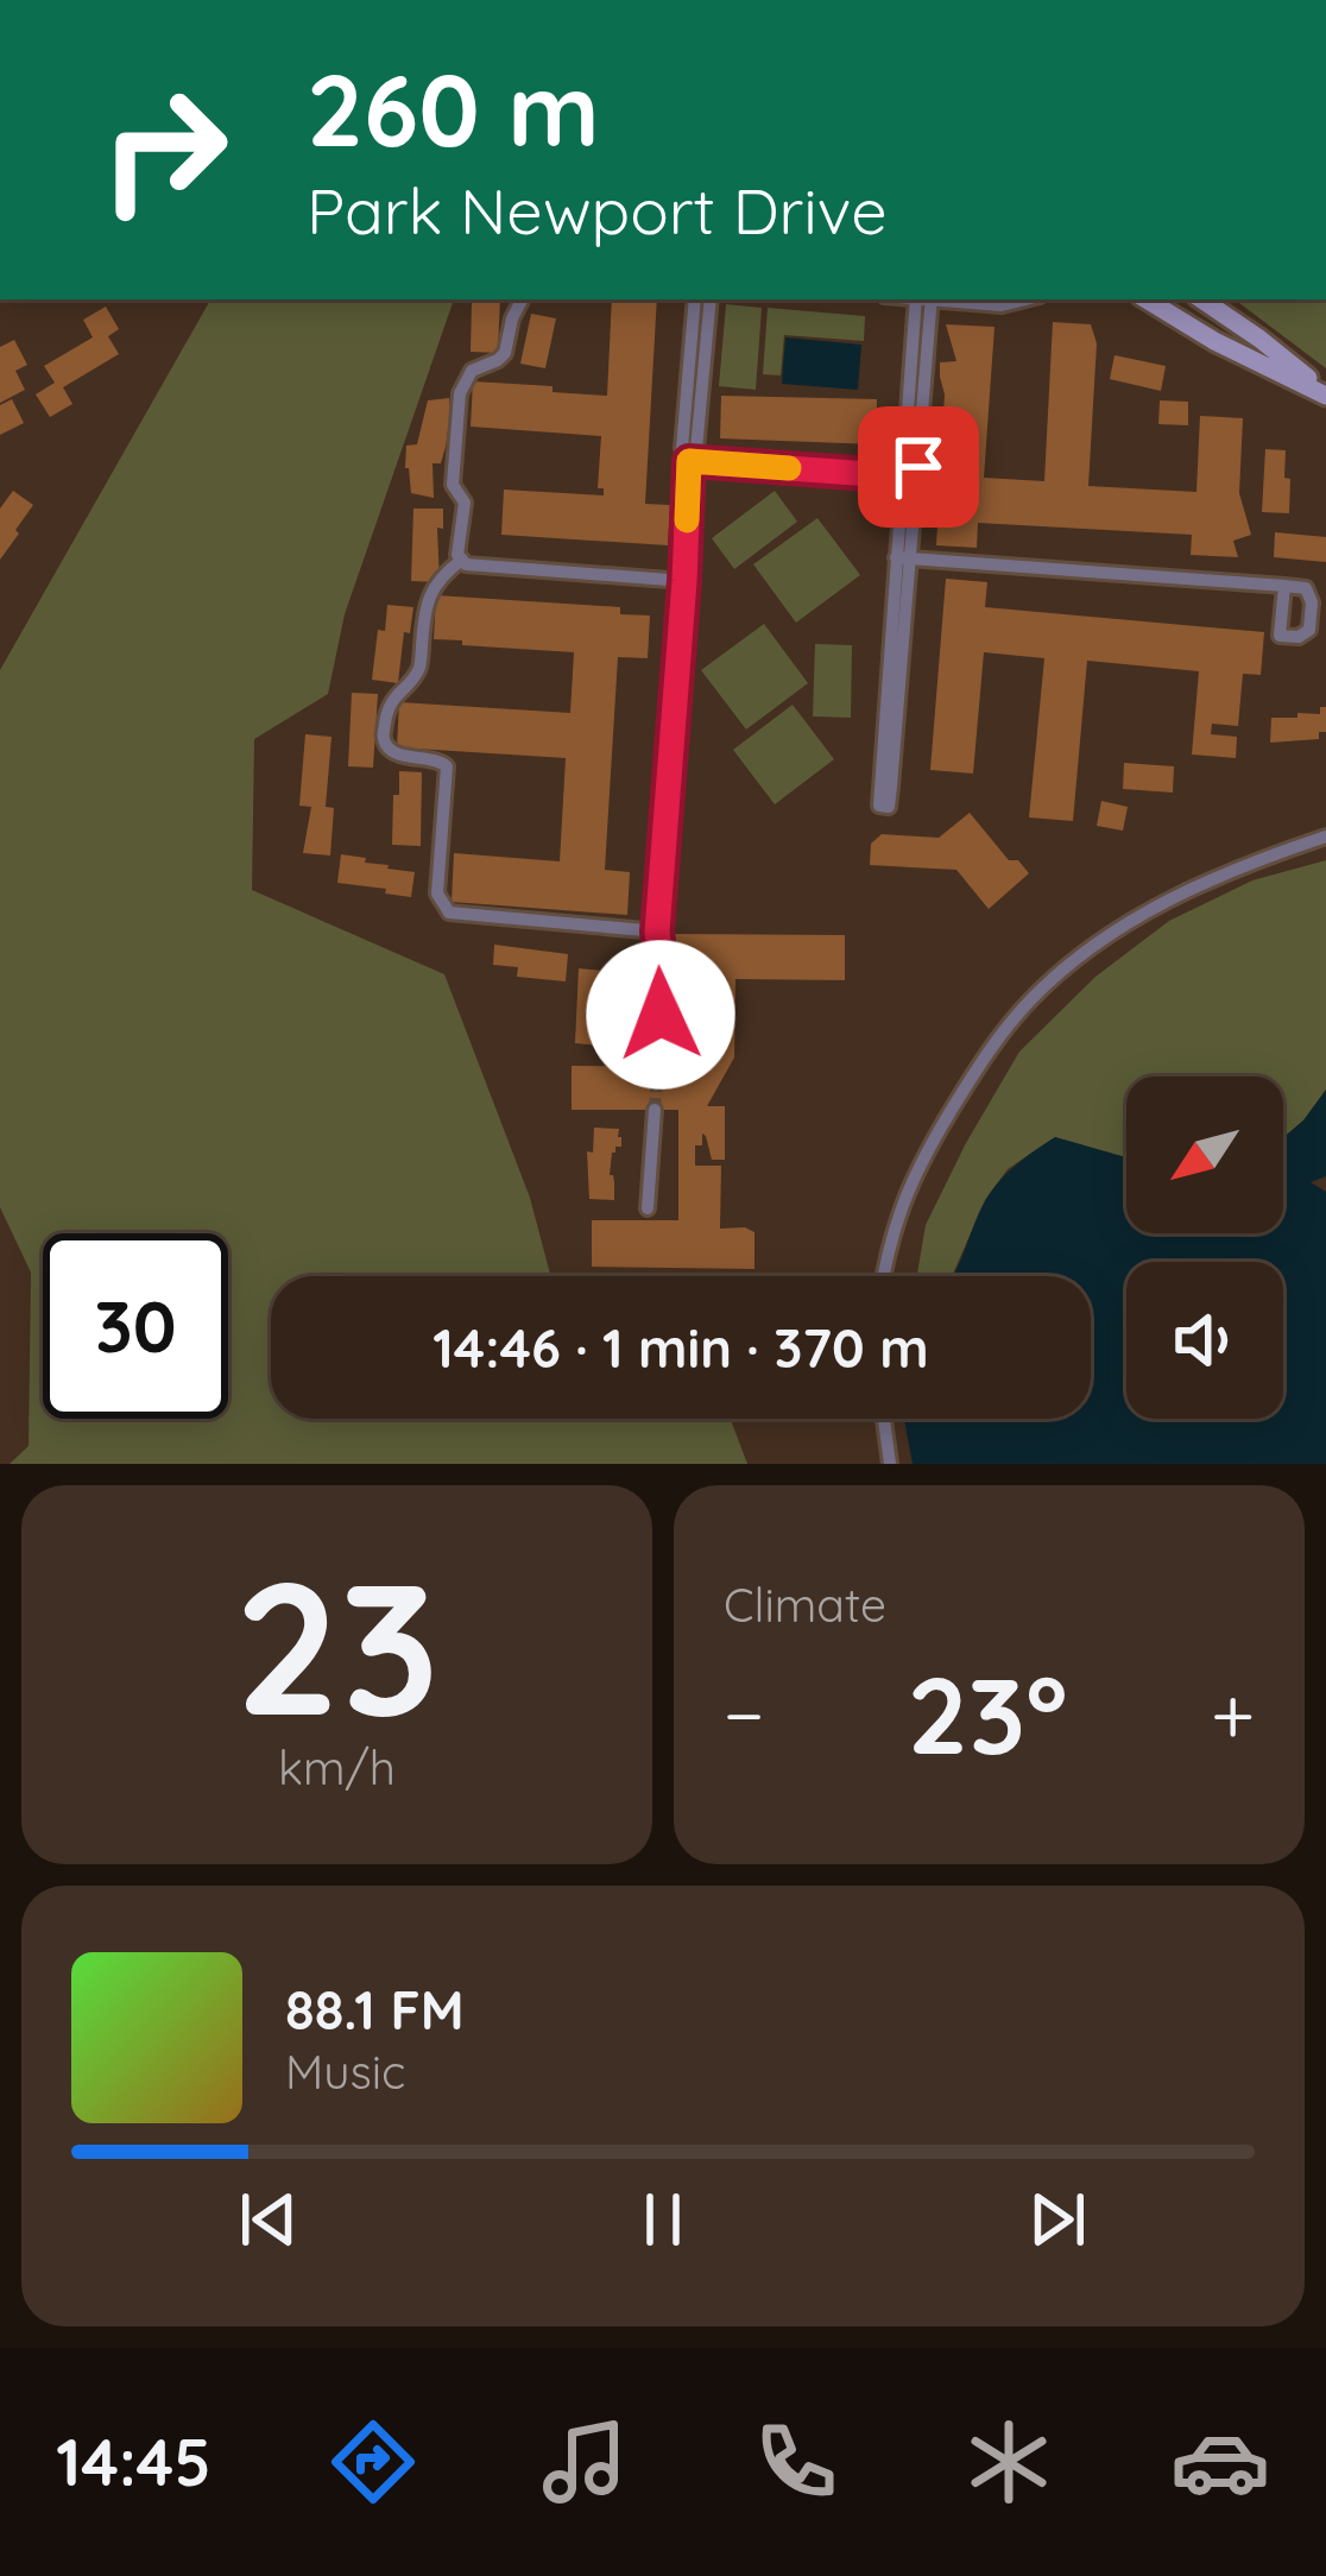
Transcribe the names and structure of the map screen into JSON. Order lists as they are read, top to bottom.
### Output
{
  "north": "bottom left",
  "page": {
    "turn": ["260 m", "Park Newport Drive"],
    "limit": "30",
    "trip": "14:46 · 1 min · 370 m",
    "tile": [
      ["23", "km/h"],
      "Climate"
    ],
    "heat": ["−", "23°", "+"],
    "song": ["88.1 FM", "Music"],
    "tabs": "14:45"
  }
}
